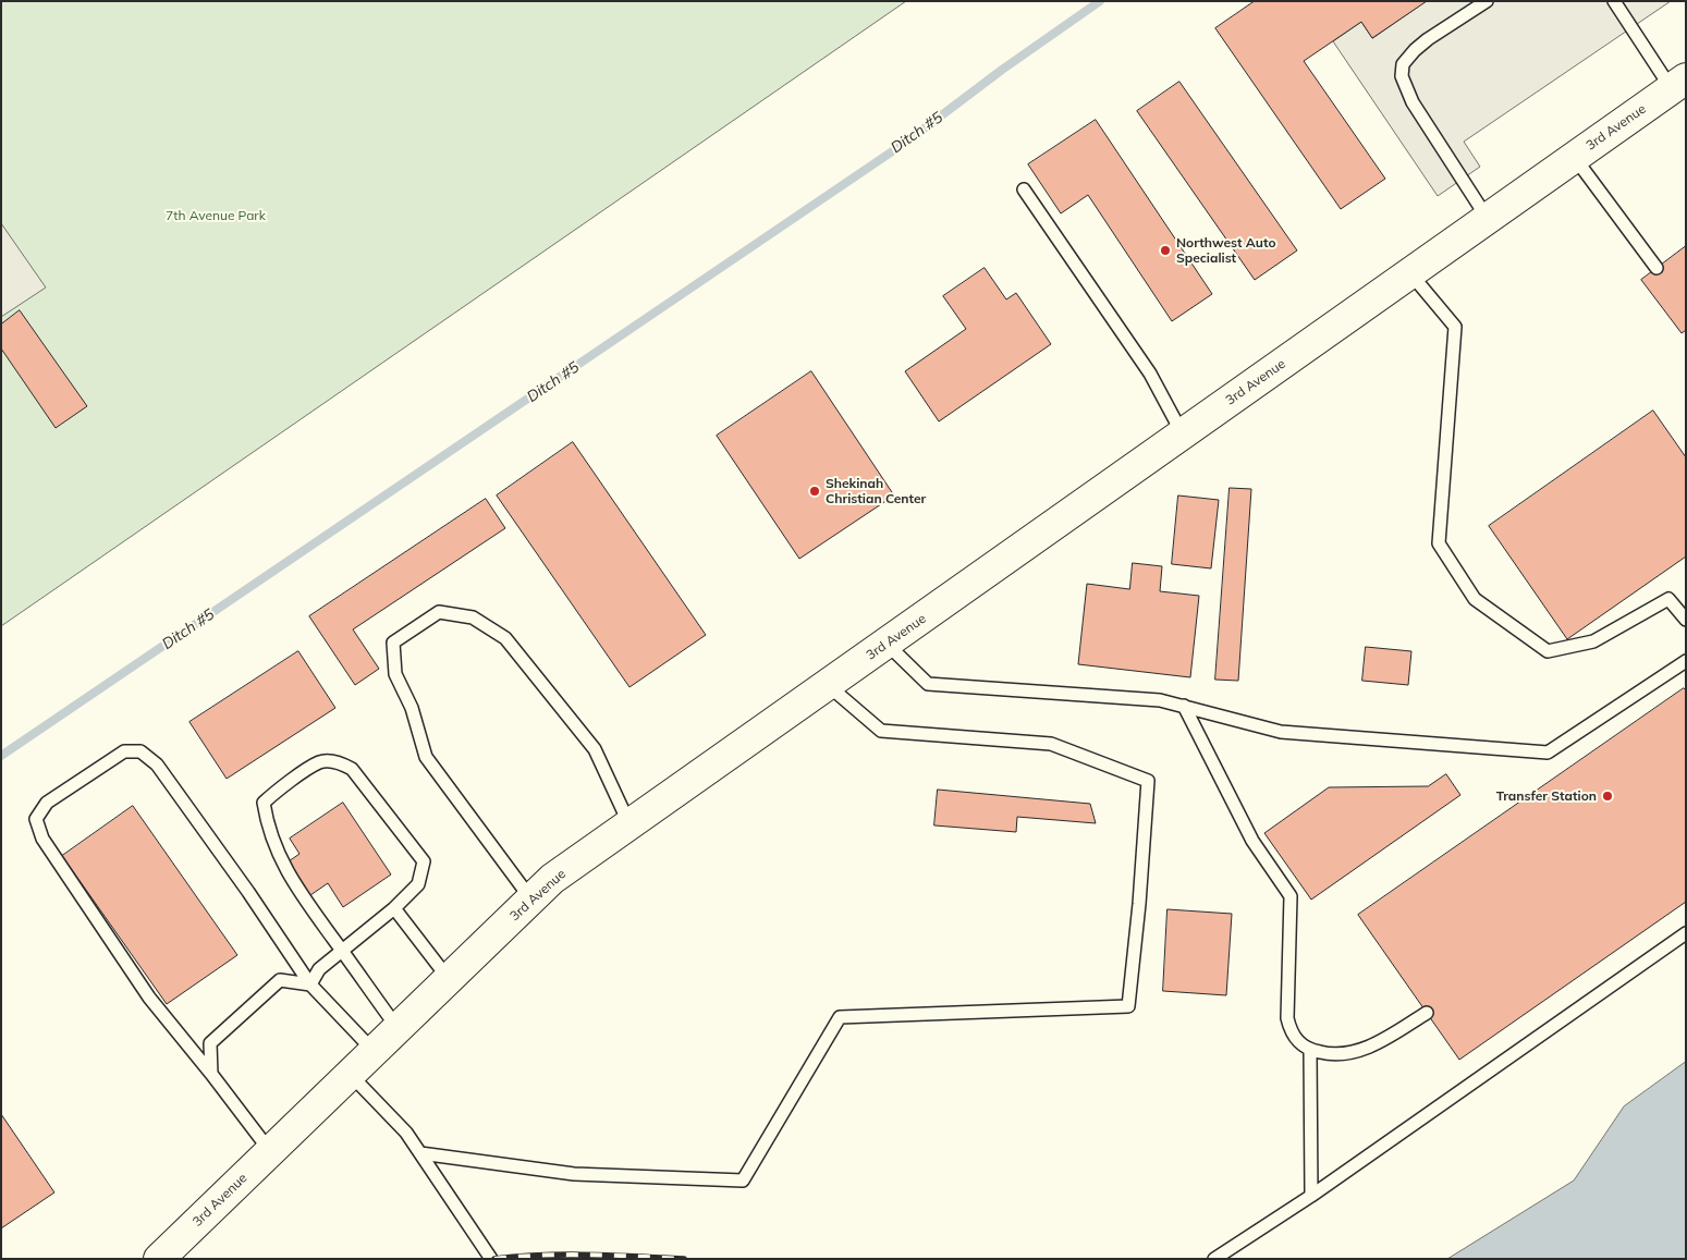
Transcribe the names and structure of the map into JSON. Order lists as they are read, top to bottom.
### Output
{
  "streets": {
    "main road": ["3rd Avenue"]
  },
  "water": ["Ditch #5"],
  "parks": ["7th Avenue Park"],
  "places": ["Northwest Auto Specialist", "Shekinah Christian Center", "Transfer Station"]
}
